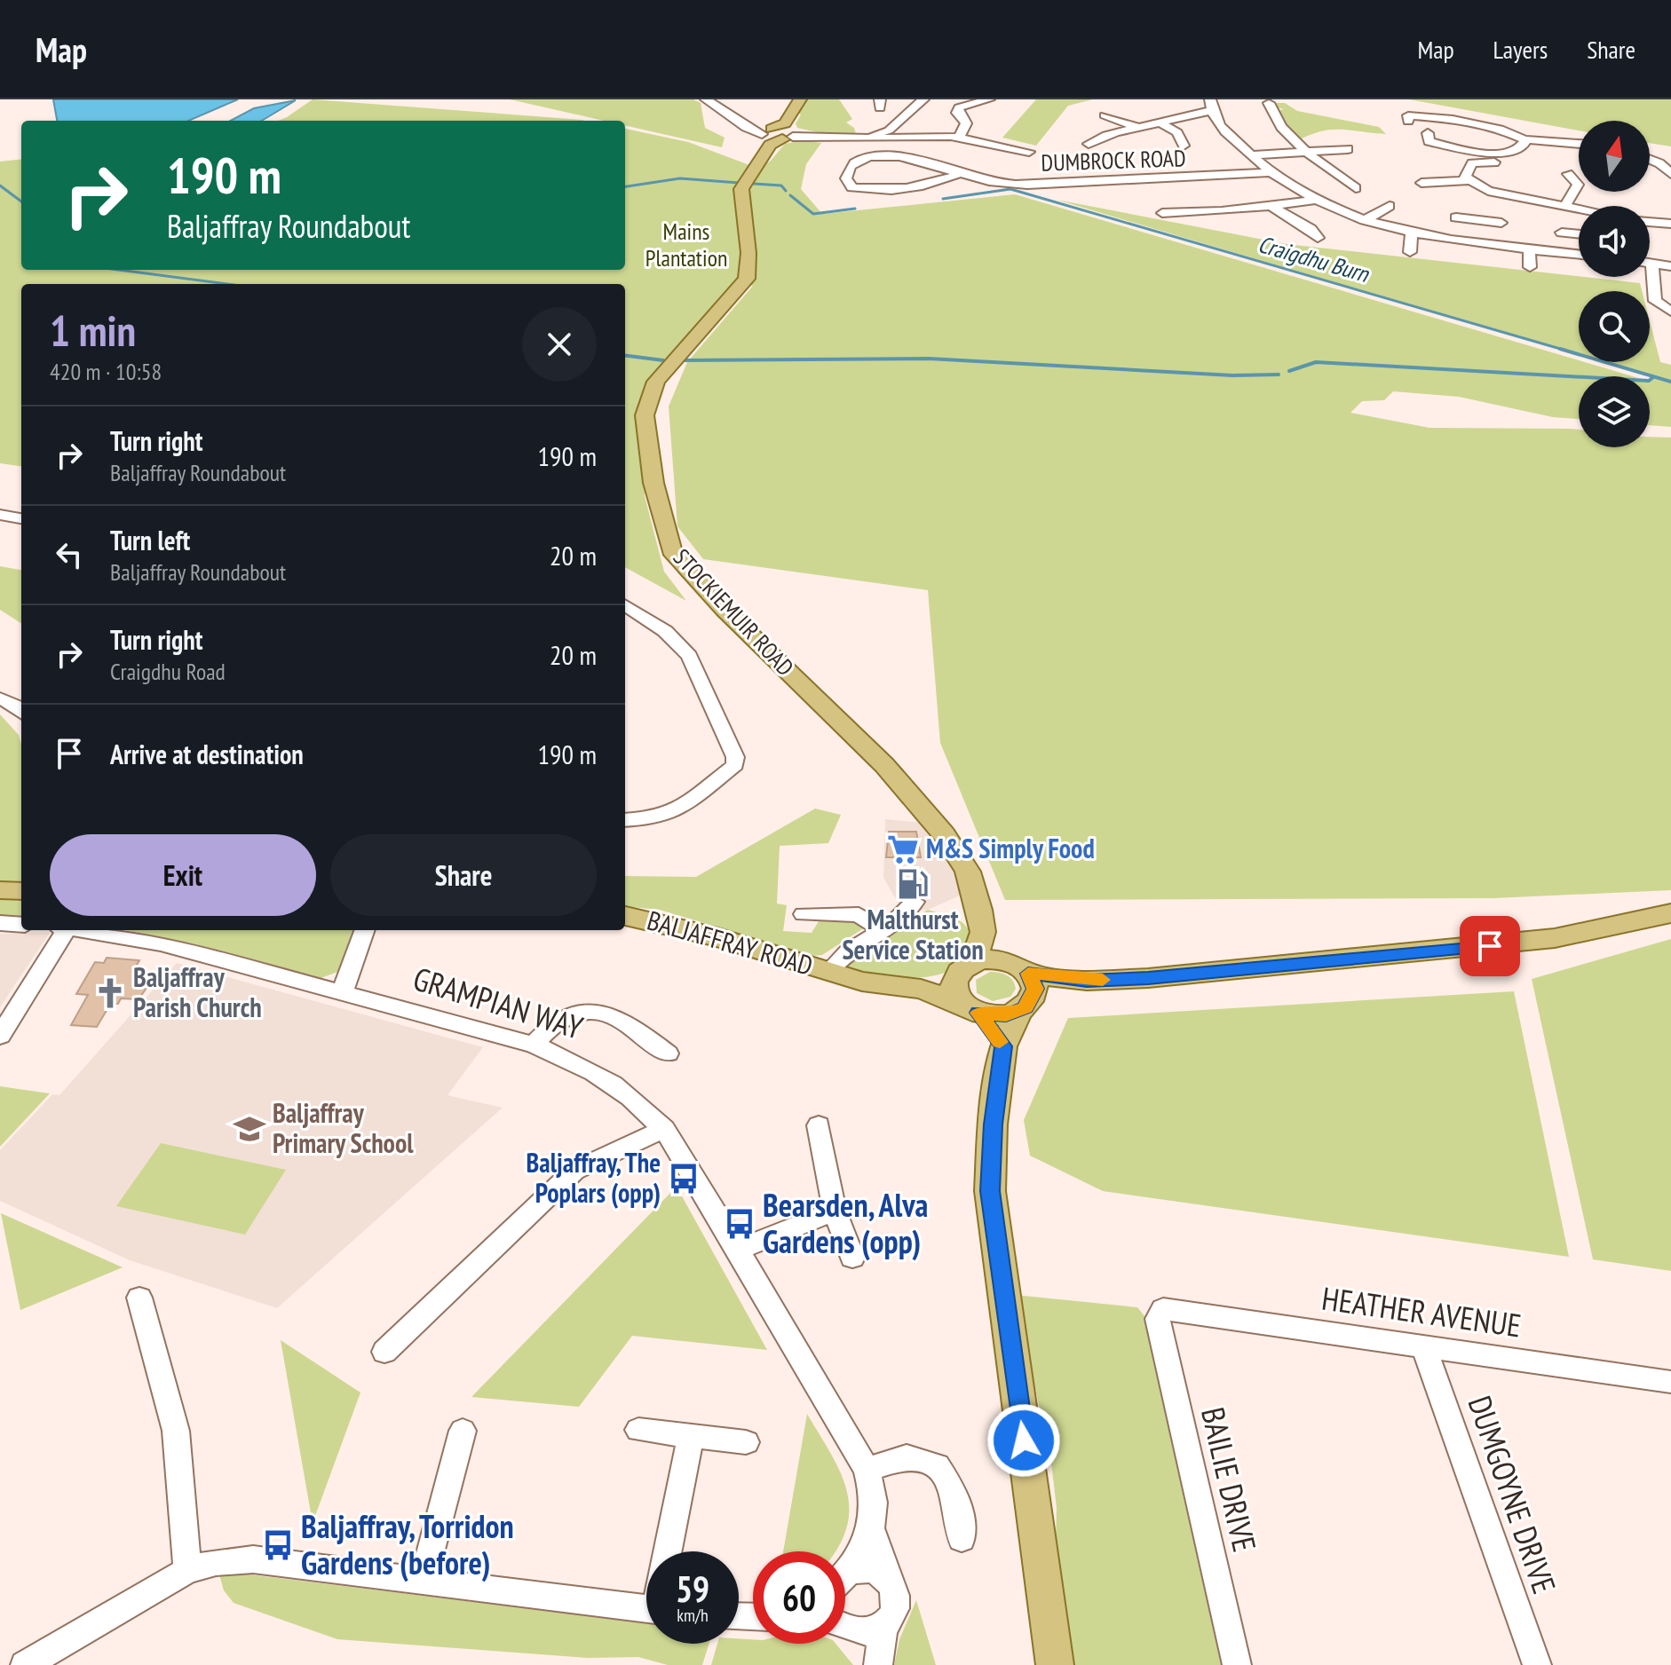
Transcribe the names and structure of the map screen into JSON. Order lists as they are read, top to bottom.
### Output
{
  "streets": {
    "main road": ["STOCKIEMUIR ROAD", "BALJAFFRAY ROAD"],
    "street": [
      "DUMBROCK ROAD",
      "GRAMPIAN WAY",
      "HEATHER AVENUE",
      "BAILIE DRIVE",
      "DUMGOYNE DRIVE"
    ]
  },
  "crossings": [
    ["STOCKIEMUIR ROAD", "BALJAFFRAY ROAD"],
    ["HEATHER AVENUE", "BAILIE DRIVE"],
    ["HEATHER AVENUE", "DUMGOYNE DRIVE"]
  ],
  "water": ["Craigdhu Burn"],
  "parks": ["Mains Plantation"],
  "places": {
    "supermarket": ["M&S Simply Food"],
    "fuel station": ["Malthurst Service Station"],
    "church": ["Baljaffray Parish Church"],
    "school or university": ["Baljaffray Primary School"],
    "bus stop": ["Baljaffray, The Poplars (opp)", "Bearsden, Alva Gardens (opp)", "Baljaffray, Torridon Gardens (before)"]
  },
  "north": "top",
  "page": {
    "header": "Map",
    "nav": ["Map", "Layers", "Share"],
    "turn": ["190 m", "Baljaffray Roundabout"],
    "heading": ["1 min", "420 m · 10:58"],
    "list": [
      {
        "name": "Turn right",
        "note": "Baljaffray Roundabout",
        "value": "190 m"
      },
      {
        "name": "Turn left",
        "note": "Baljaffray Roundabout",
        "value": "20 m"
      },
      {
        "name": "Turn right",
        "note": "Craigdhu Road",
        "value": "20 m"
      },
      {
        "name": "Arrive at destination",
        "value": "190 m"
      }
    ],
    "buttons": ["Exit", "Share"],
    "speed": "59 km/h",
    "limit": "60"
  }
}
